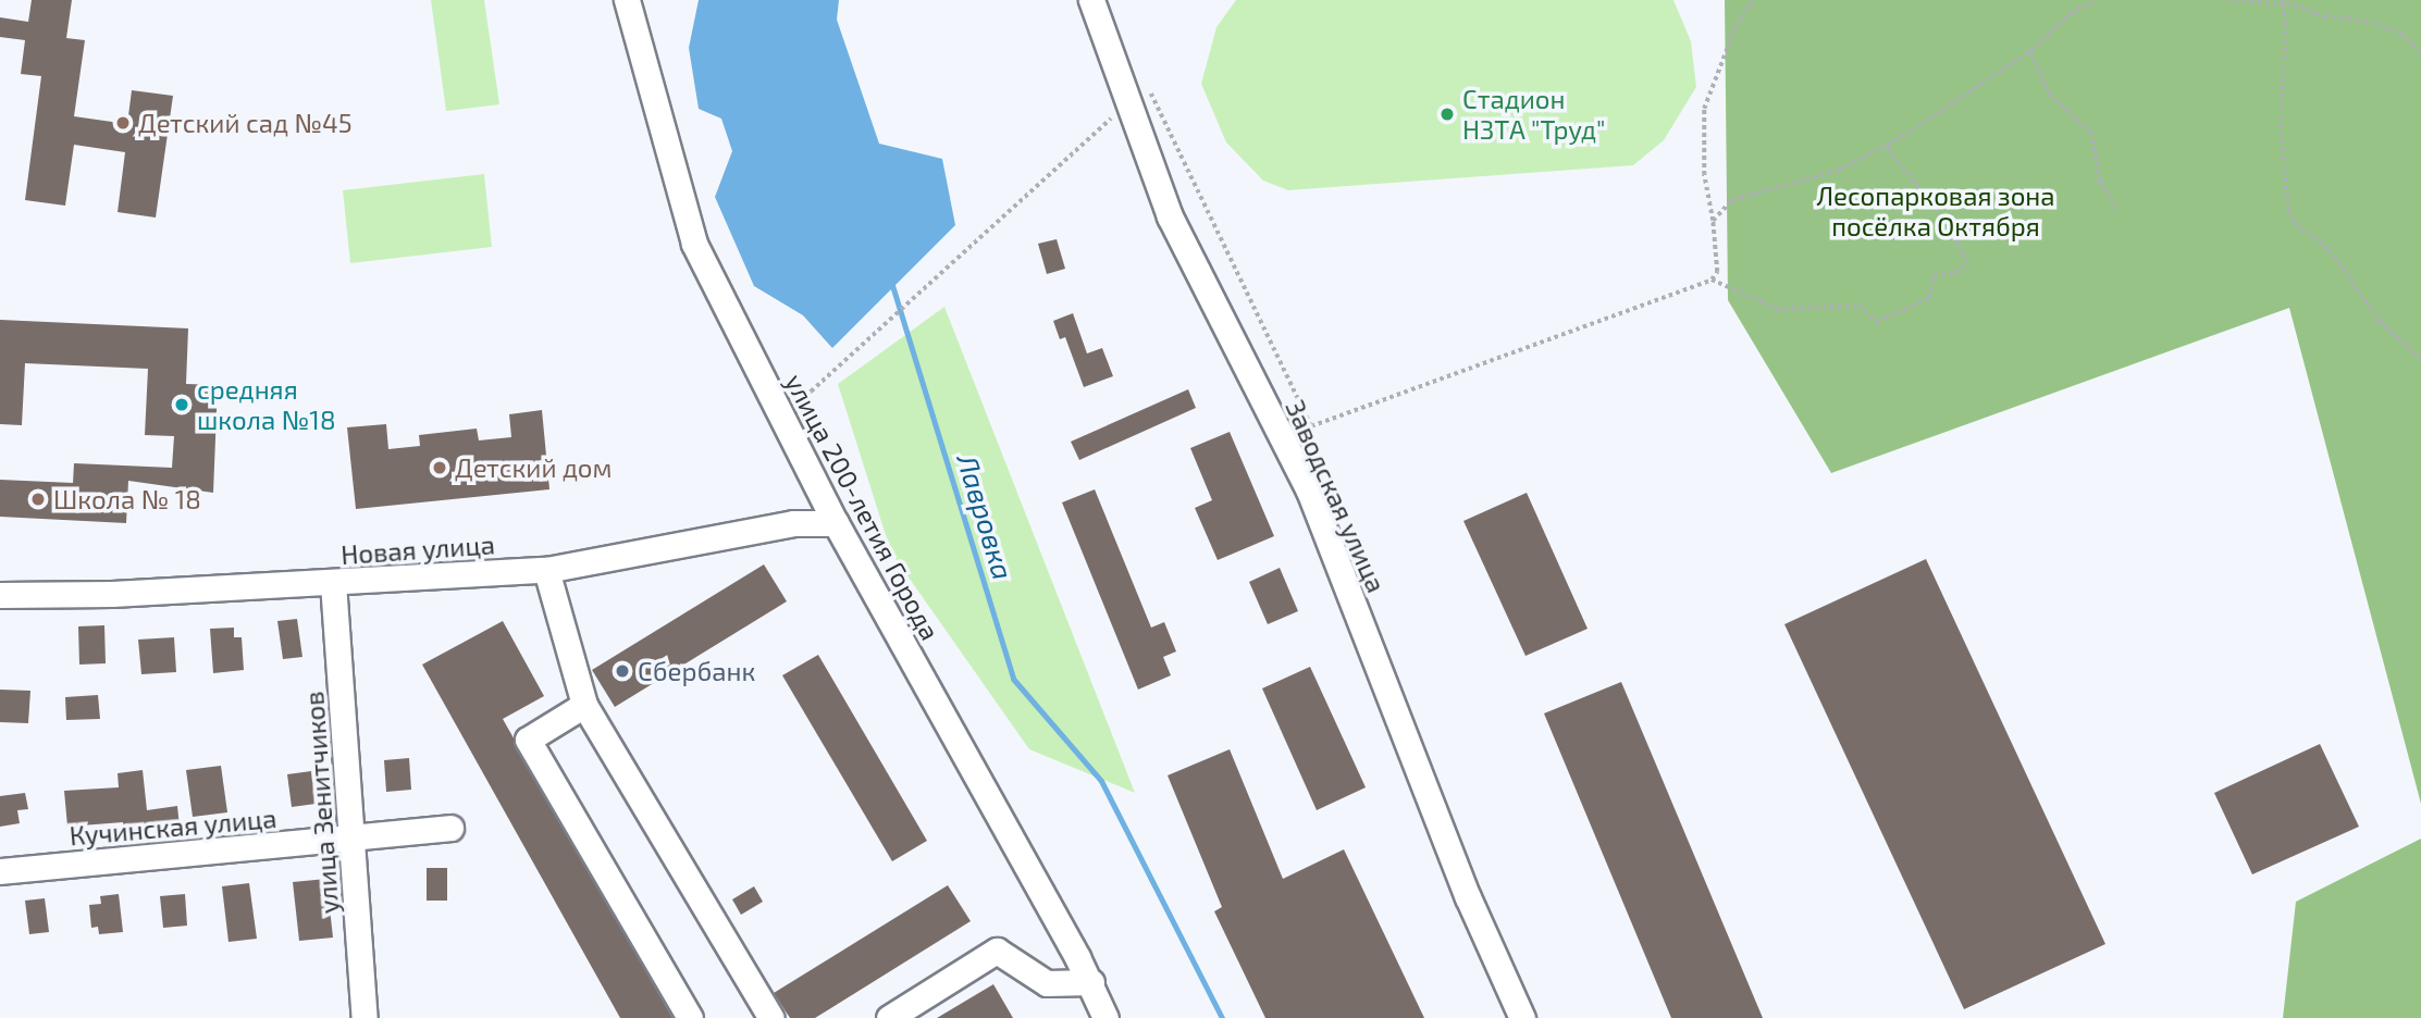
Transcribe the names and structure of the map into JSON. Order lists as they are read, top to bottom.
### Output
{
  "streets": {
    "street": [
      "Заводская улица",
      "улица 200-летия Города",
      "Новая улица",
      "улица Зенитчиков",
      "Кучинская улица"
    ]
  },
  "crossings": [
    ["улица 200-летия Города", "Новая улица"],
    ["Новая улица", "улица Зенитчиков"],
    ["улица Зенитчиков", "Кучинская улица"]
  ],
  "water": ["Лавровка"],
  "parks": ["Лесопарковая зона посёлка Октября"],
  "places": [
    "Стадион НЗТА \"Труд\"",
    "Детский сад №45",
    "средняя школа №18",
    "Детский дом",
    "Школа № 18",
    "Сбербанк"
  ]
}
